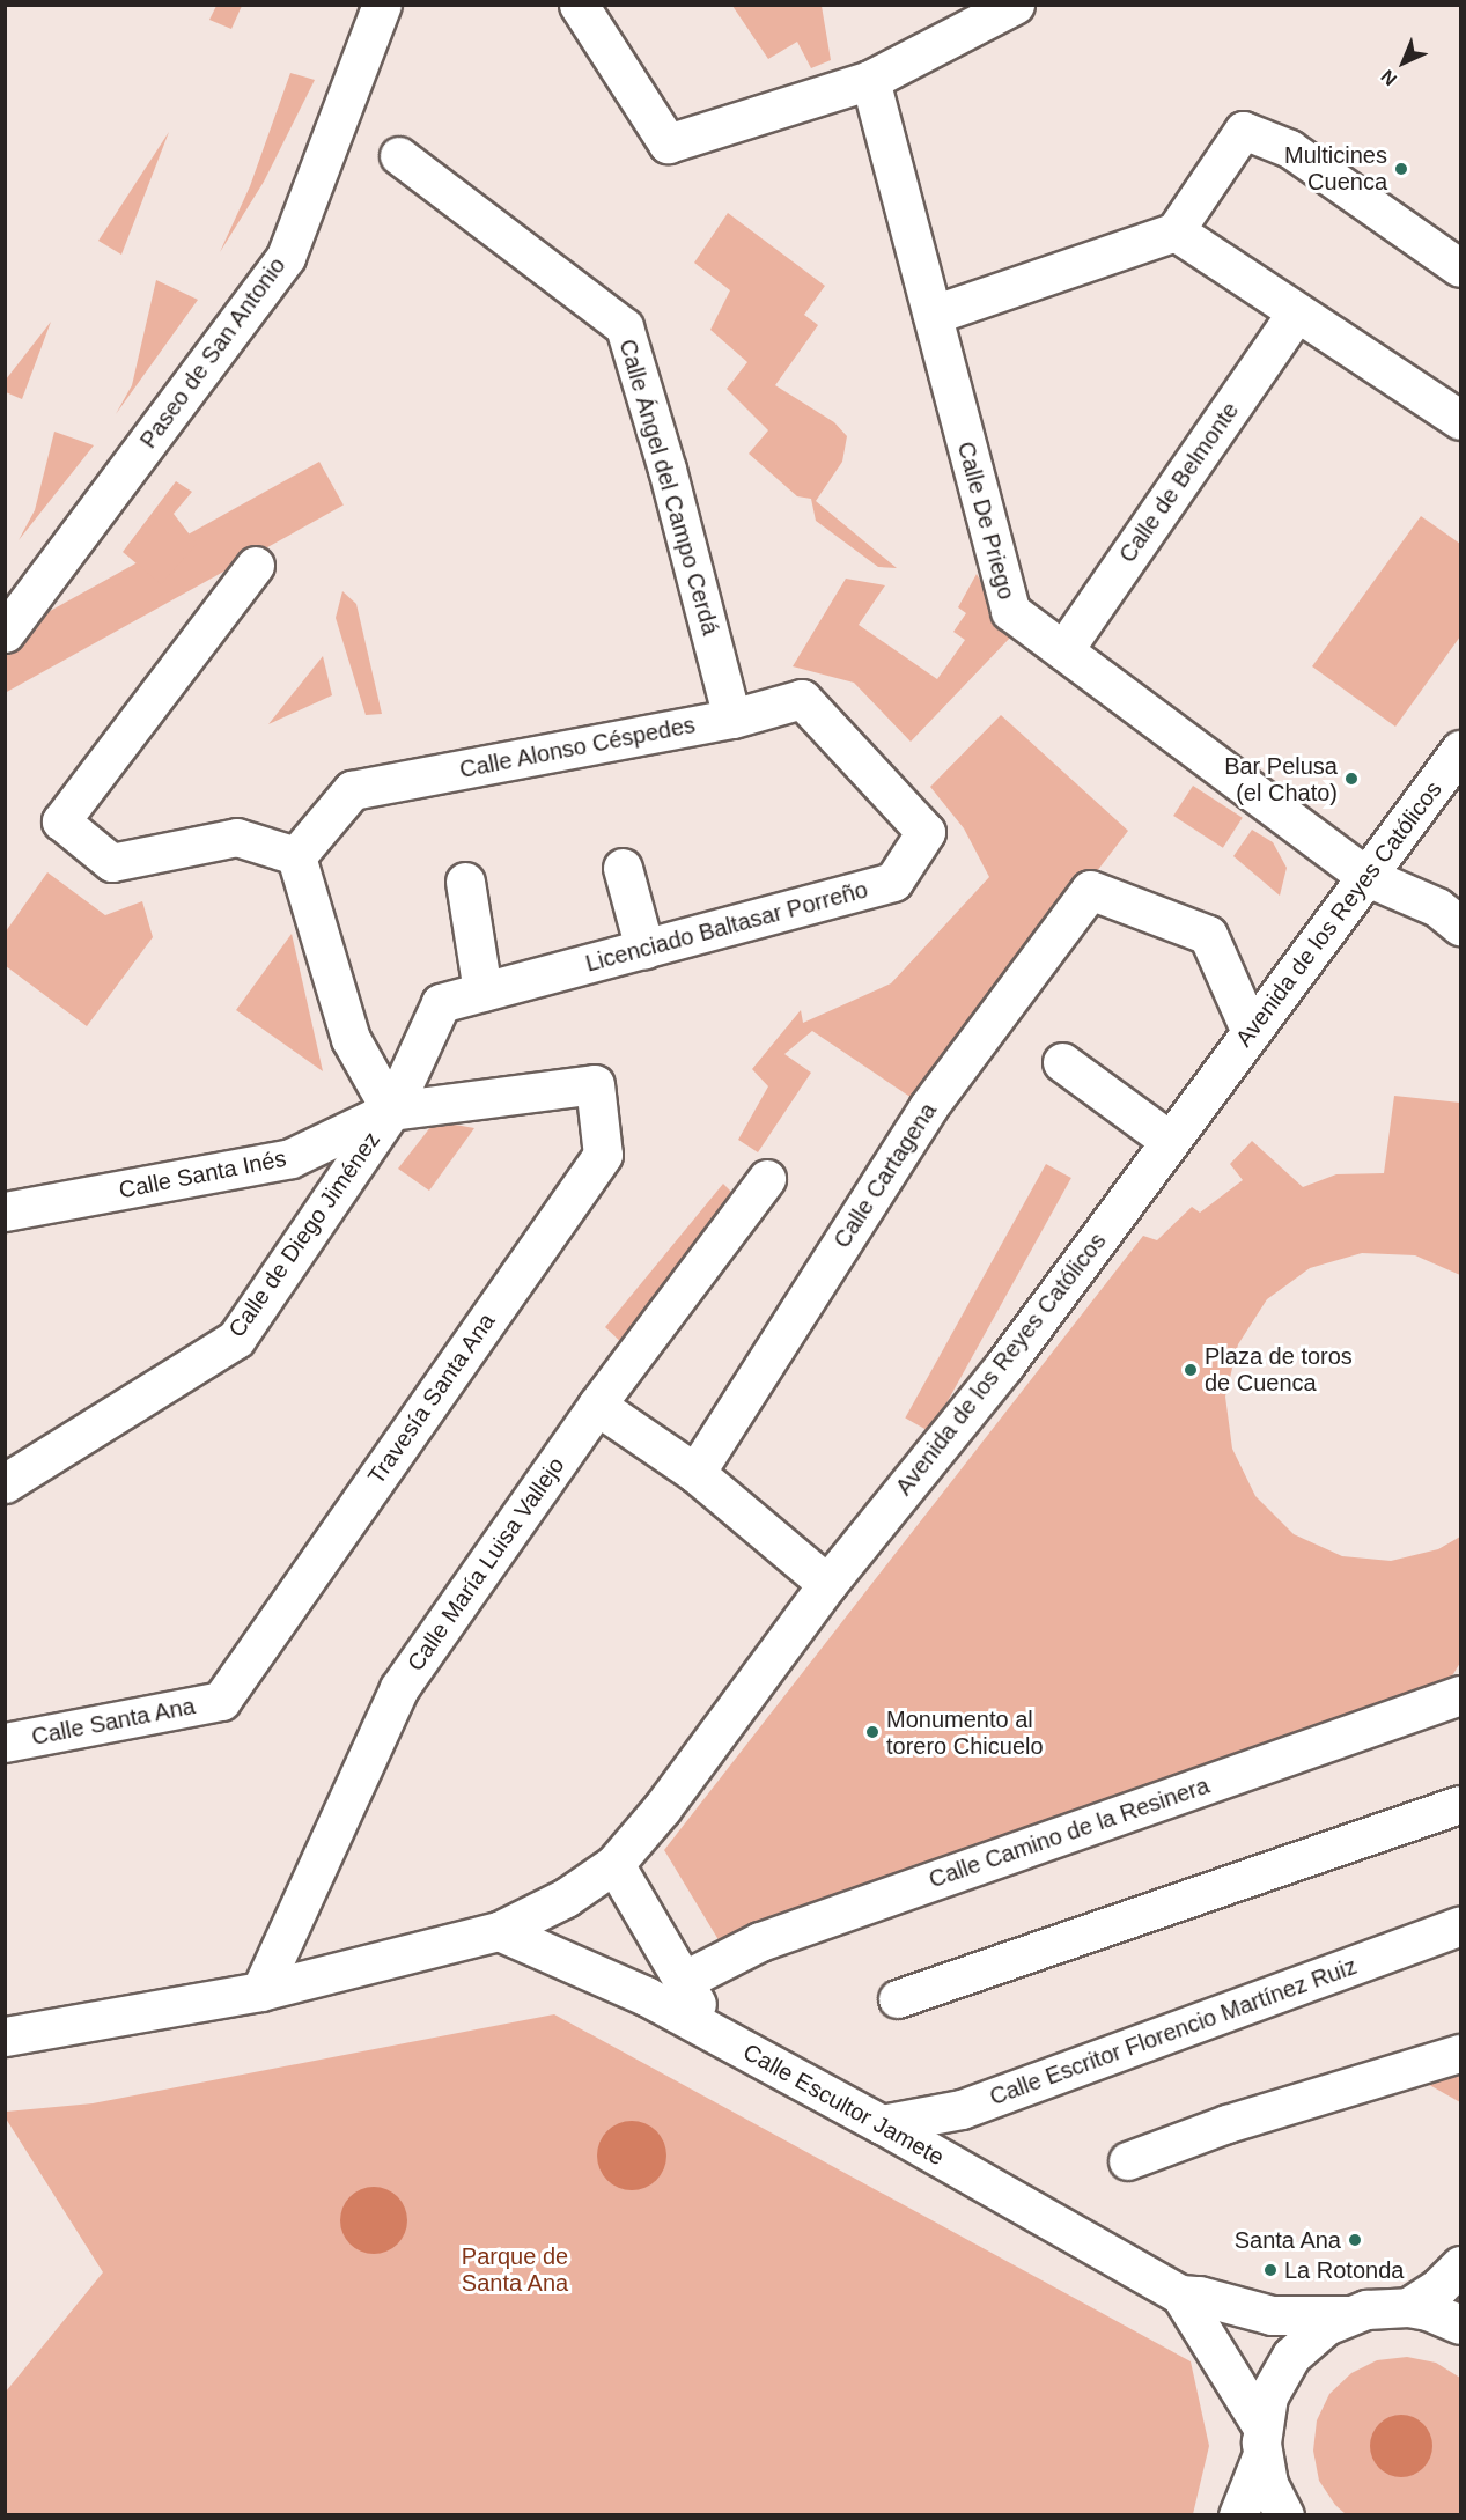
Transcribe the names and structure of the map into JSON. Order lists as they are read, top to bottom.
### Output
{
  "streets": {
    "street": [
      "Paseo de San Antonio",
      "Calle de Belmonte",
      "Calle Ángel del Campo Cerdá",
      "Calle De Priego",
      "Calle Alonso Céspedes",
      "Avenida de los Reyes Católicos",
      "Licenciado Baltasar Porreño",
      "Calle Santa Inés",
      "Calle Cartagena",
      "Calle de Diego Jiménez",
      "Travesía Santa Ana",
      "Calle María Luisa Vallejo",
      "Calle Santa Ana",
      "Calle Camino de la Resinera",
      "Calle Escritor Florencio Martínez Ruiz",
      "Calle Escultor Jamete"
    ]
  },
  "crossings": [
    ["Calle de Belmonte", "Calle De Priego"],
    ["Calle Ángel del Campo Cerdá", "Calle Alonso Céspedes"],
    ["Calle De Priego", "Avenida de los Reyes Católicos"],
    ["Calle Alonso Céspedes", "Licenciado Baltasar Porreño"],
    ["Avenida de los Reyes Católicos", "Calle Cartagena"],
    ["Avenida de los Reyes Católicos", "Calle María Luisa Vallejo"],
    ["Avenida de los Reyes Católicos", "Calle Escultor Jamete"],
    ["Licenciado Baltasar Porreño", "Calle Santa Inés"],
    ["Licenciado Baltasar Porreño", "Calle de Diego Jiménez"],
    ["Calle Santa Inés", "Calle de Diego Jiménez"],
    ["Calle de Diego Jiménez", "Travesía Santa Ana"],
    ["Travesía Santa Ana", "Calle Santa Ana"],
    ["Calle Escritor Florencio Martínez Ruiz", "Calle Escultor Jamete"]
  ],
  "parks": ["Parque de Santa Ana"],
  "places": [
    "Multicines Cuenca",
    "Bar Pelusa (el Chato)",
    "Plaza de toros de Cuenca",
    "Monumento al torero Chicuelo",
    "Santa Ana",
    "La Rotonda"
  ],
  "north": "bottom left"
}
